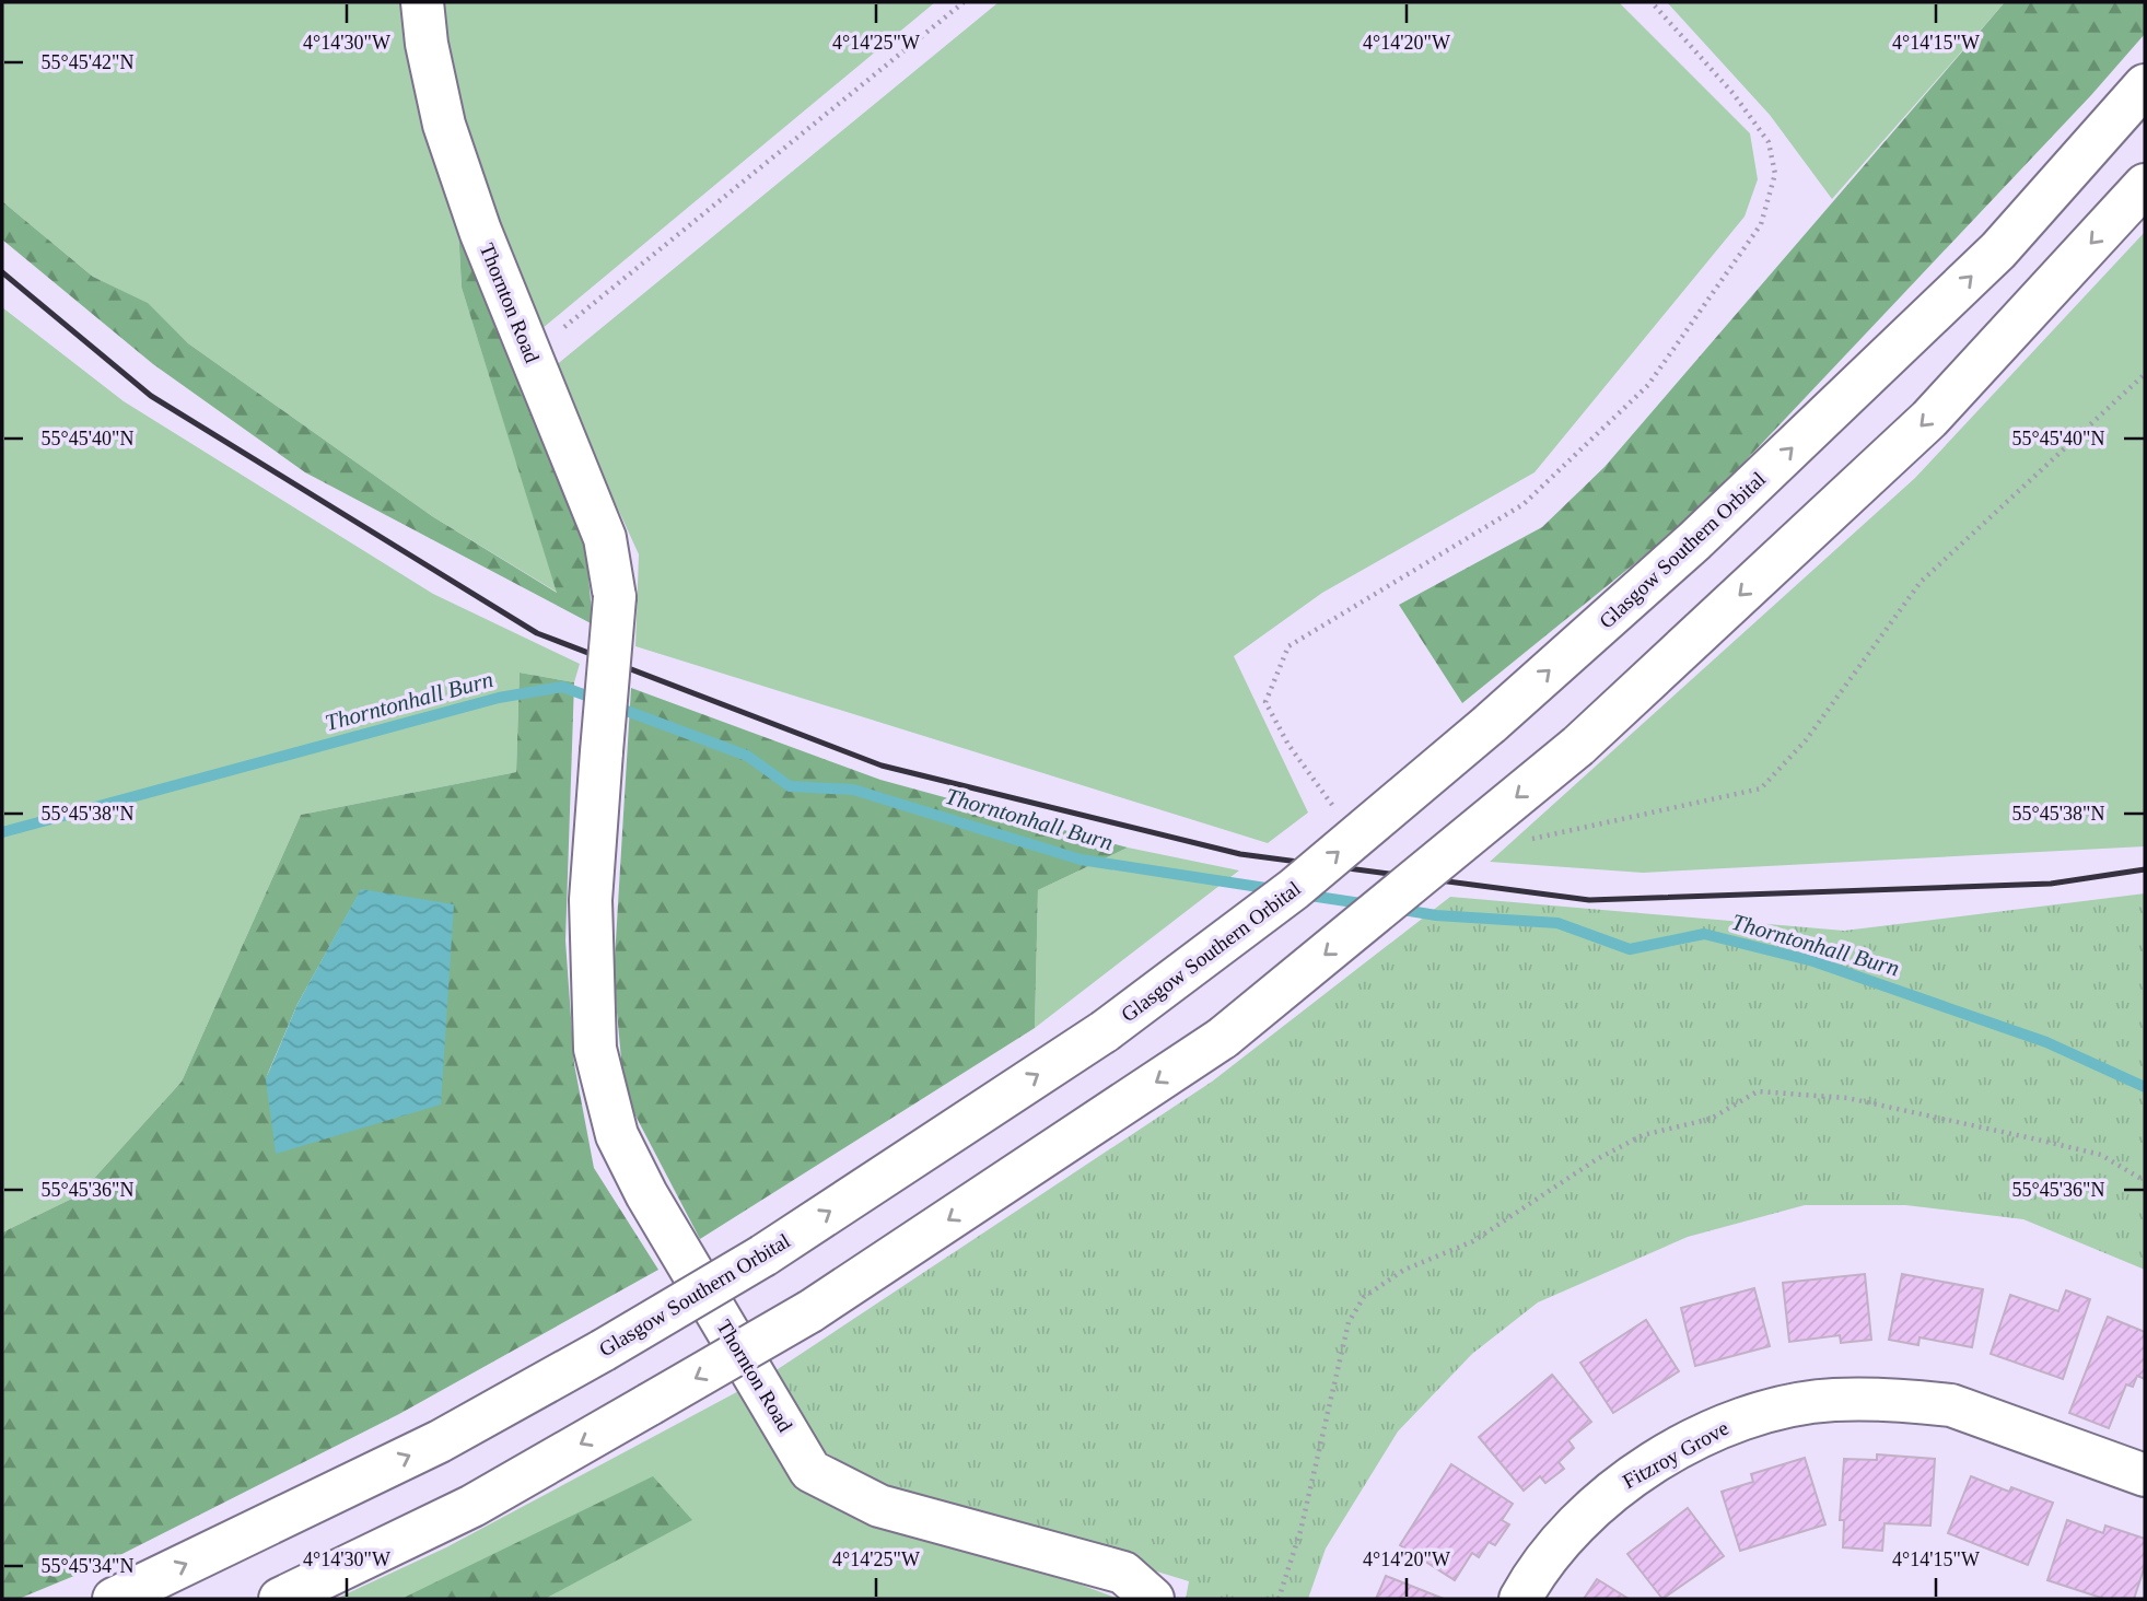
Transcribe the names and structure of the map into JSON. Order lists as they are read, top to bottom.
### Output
{
  "streets": {
    "main road": ["Thornton Road", "Glasgow Southern Orbital", "Fitzroy Grove"]
  },
  "water": ["Thorntonhall Burn"],
  "coordinates": [
    "4°14'30\"W",
    "4°14'25\"W",
    "4°14'20\"W",
    "4°14'15\"W",
    "55°45'42\"N",
    "55°45'40\"N",
    "55°45'38\"N",
    "55°45'36\"N",
    "55°45'34\"N"
  ]
}
